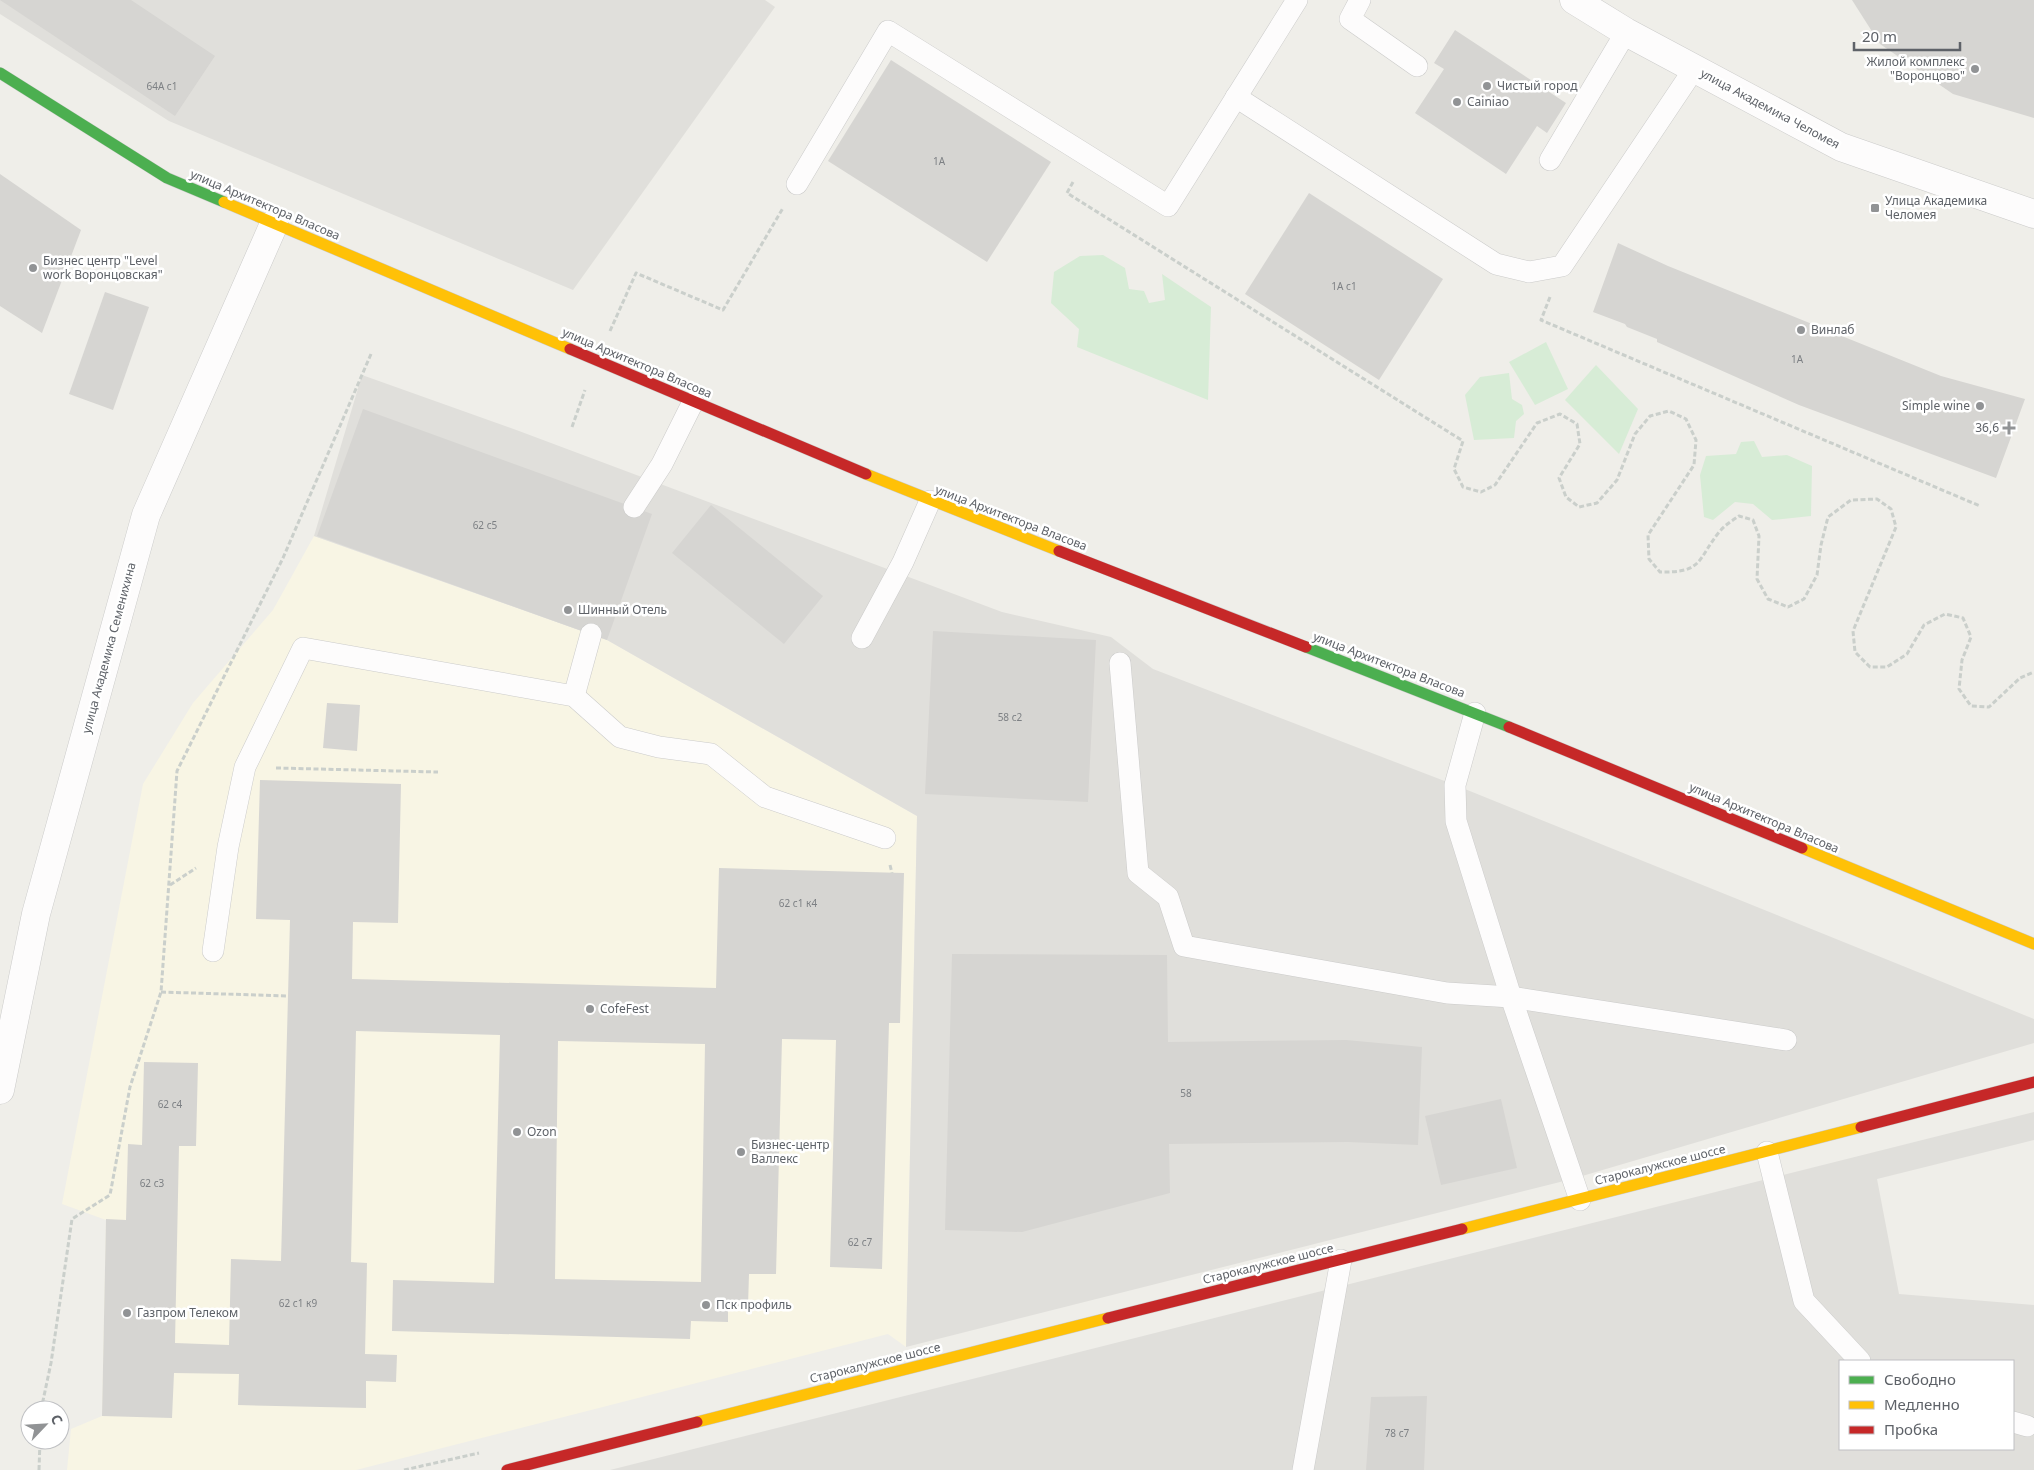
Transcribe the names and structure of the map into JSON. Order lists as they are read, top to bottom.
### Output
{
  "streets": {
    "street": [
      "улица Академика Челомея",
      "улица Архитектора Власова",
      "улица Академика Семенихина",
      "Старокалужское шоссе"
    ]
  },
  "crossings": [
    ["улица Архитектора Власова", "улица Академика Семенихина"]
  ],
  "places": {
    "other": [
      "Жилой комплекс \"Воронцово\"",
      "Чистый город",
      "Cainiao",
      "Бизнес центр \"Level work Воронцовская\"",
      "Винлаб",
      "Simple wine",
      "Шинный Отель",
      "CofeFest",
      "Ozon",
      "Бизнес-центр Валлекс",
      "Пск профиль",
      "Газпром Телеком"
    ],
    "transit": ["Улица Академика Челомея"],
    "health": ["36,6"]
  },
  "house_numbers": [
    "64А с1",
    "1А",
    "1А с1",
    "1А",
    "62 с5",
    "58 с2",
    "62 с1 к4",
    "58",
    "62 с4",
    "62 с3",
    "62 с7",
    "62 с1 к9",
    "78 с7"
  ],
  "legend": ["Свободно", "Медленно", "Пробка"],
  "scale_bar": "20 m",
  "north": "top right"
}
